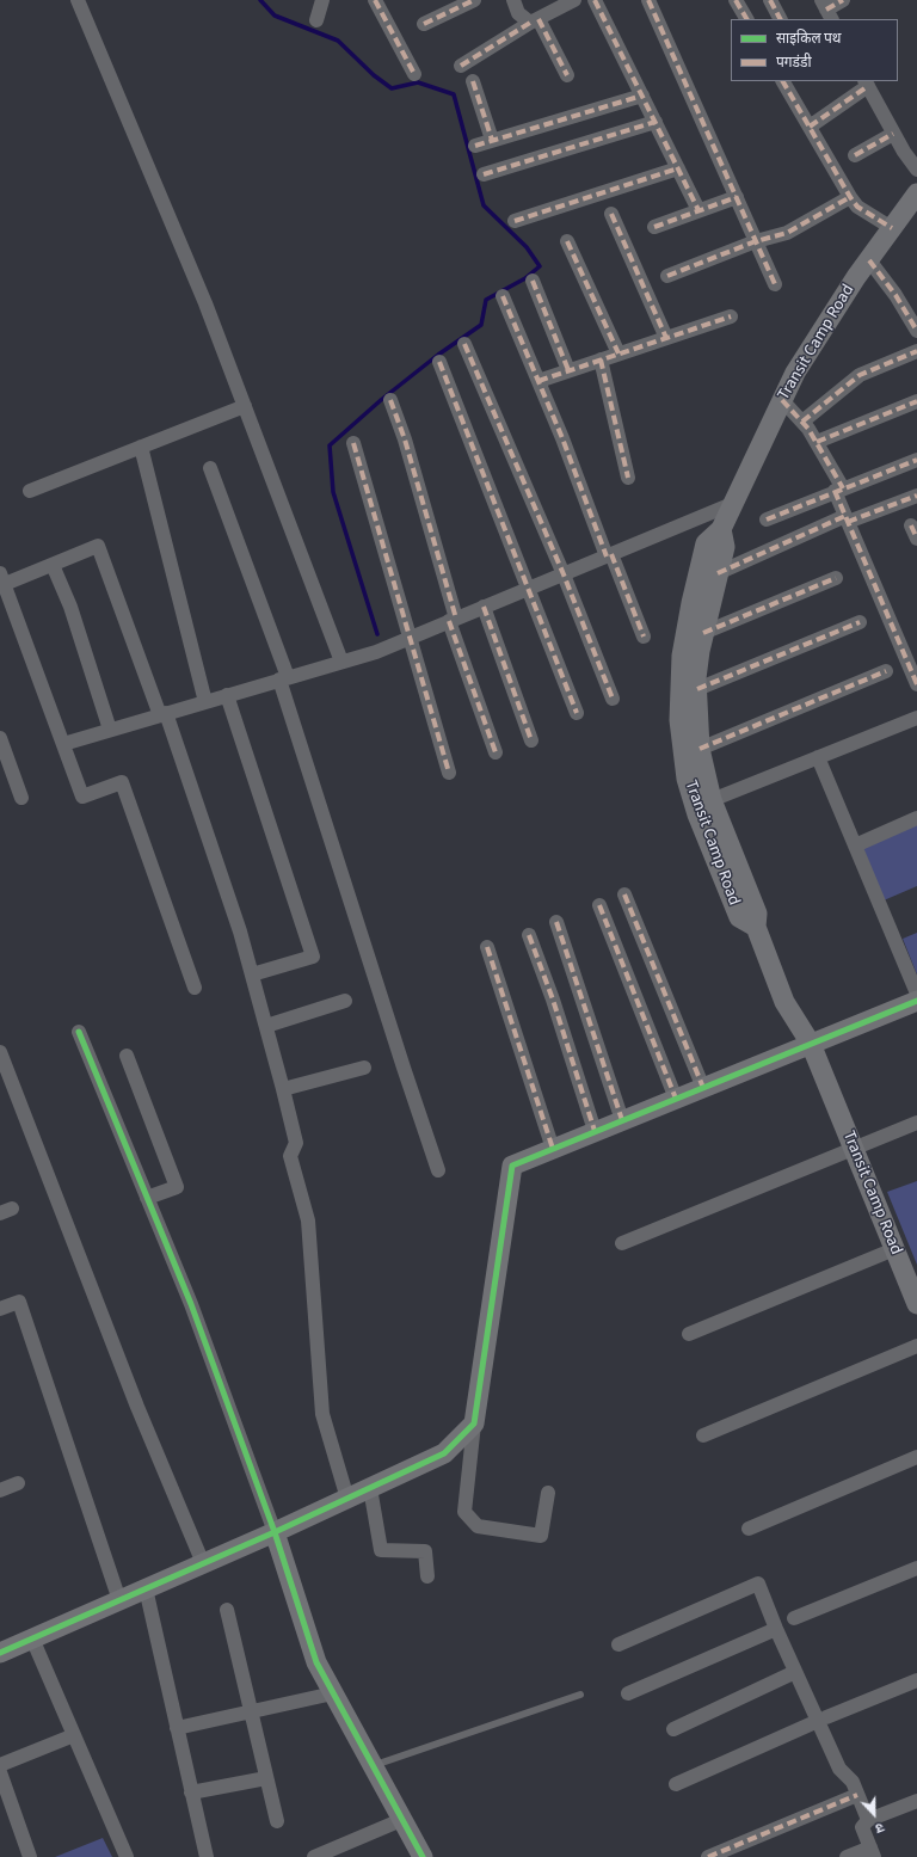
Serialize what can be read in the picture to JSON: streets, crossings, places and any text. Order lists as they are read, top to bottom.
{
  "streets": {
    "street": ["Transit Camp Road"]
  },
  "legend": ["साइकिल पथ", "पगडंडी"],
  "north": "bottom"
}
